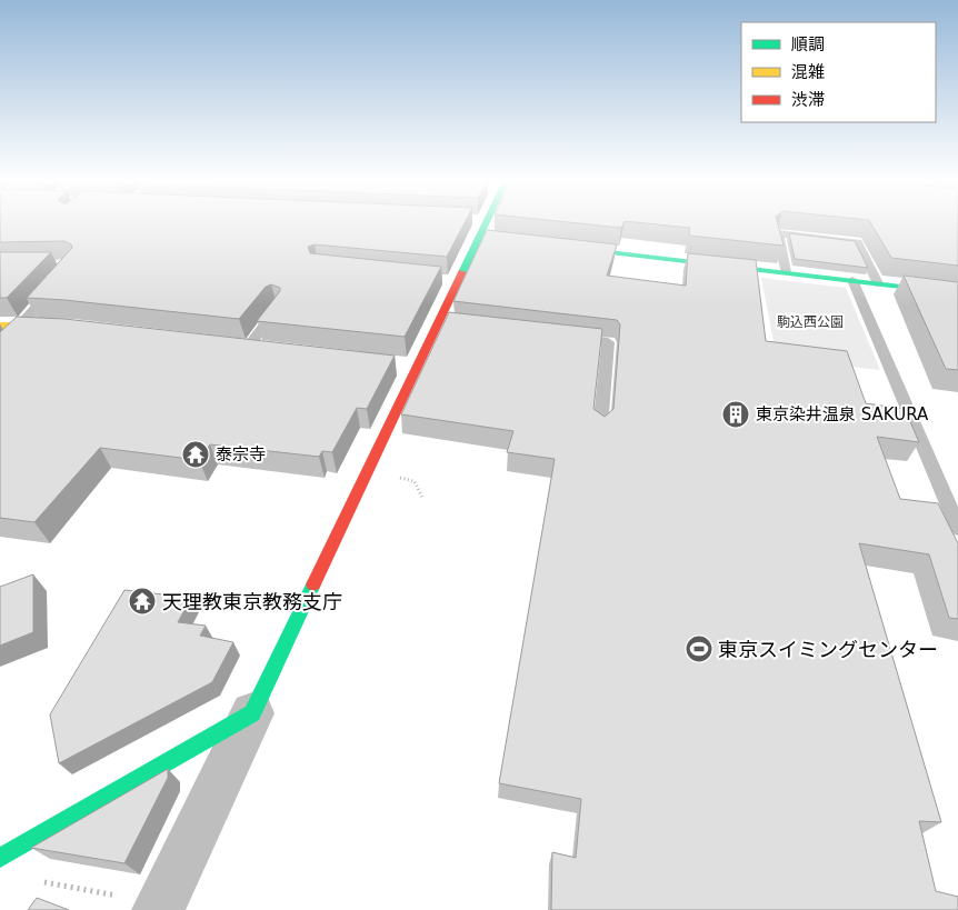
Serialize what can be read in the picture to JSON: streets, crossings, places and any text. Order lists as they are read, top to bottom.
{
  "parks": ["駒込西公園"],
  "places": {
    "building": ["東京染井温泉 SAKURA"],
    "temple": ["泰宗寺", "天理教東京教務支庁"],
    "sports": ["東京スイミングセンター"]
  },
  "legend": ["順調", "混雑", "渋滞"]
}
